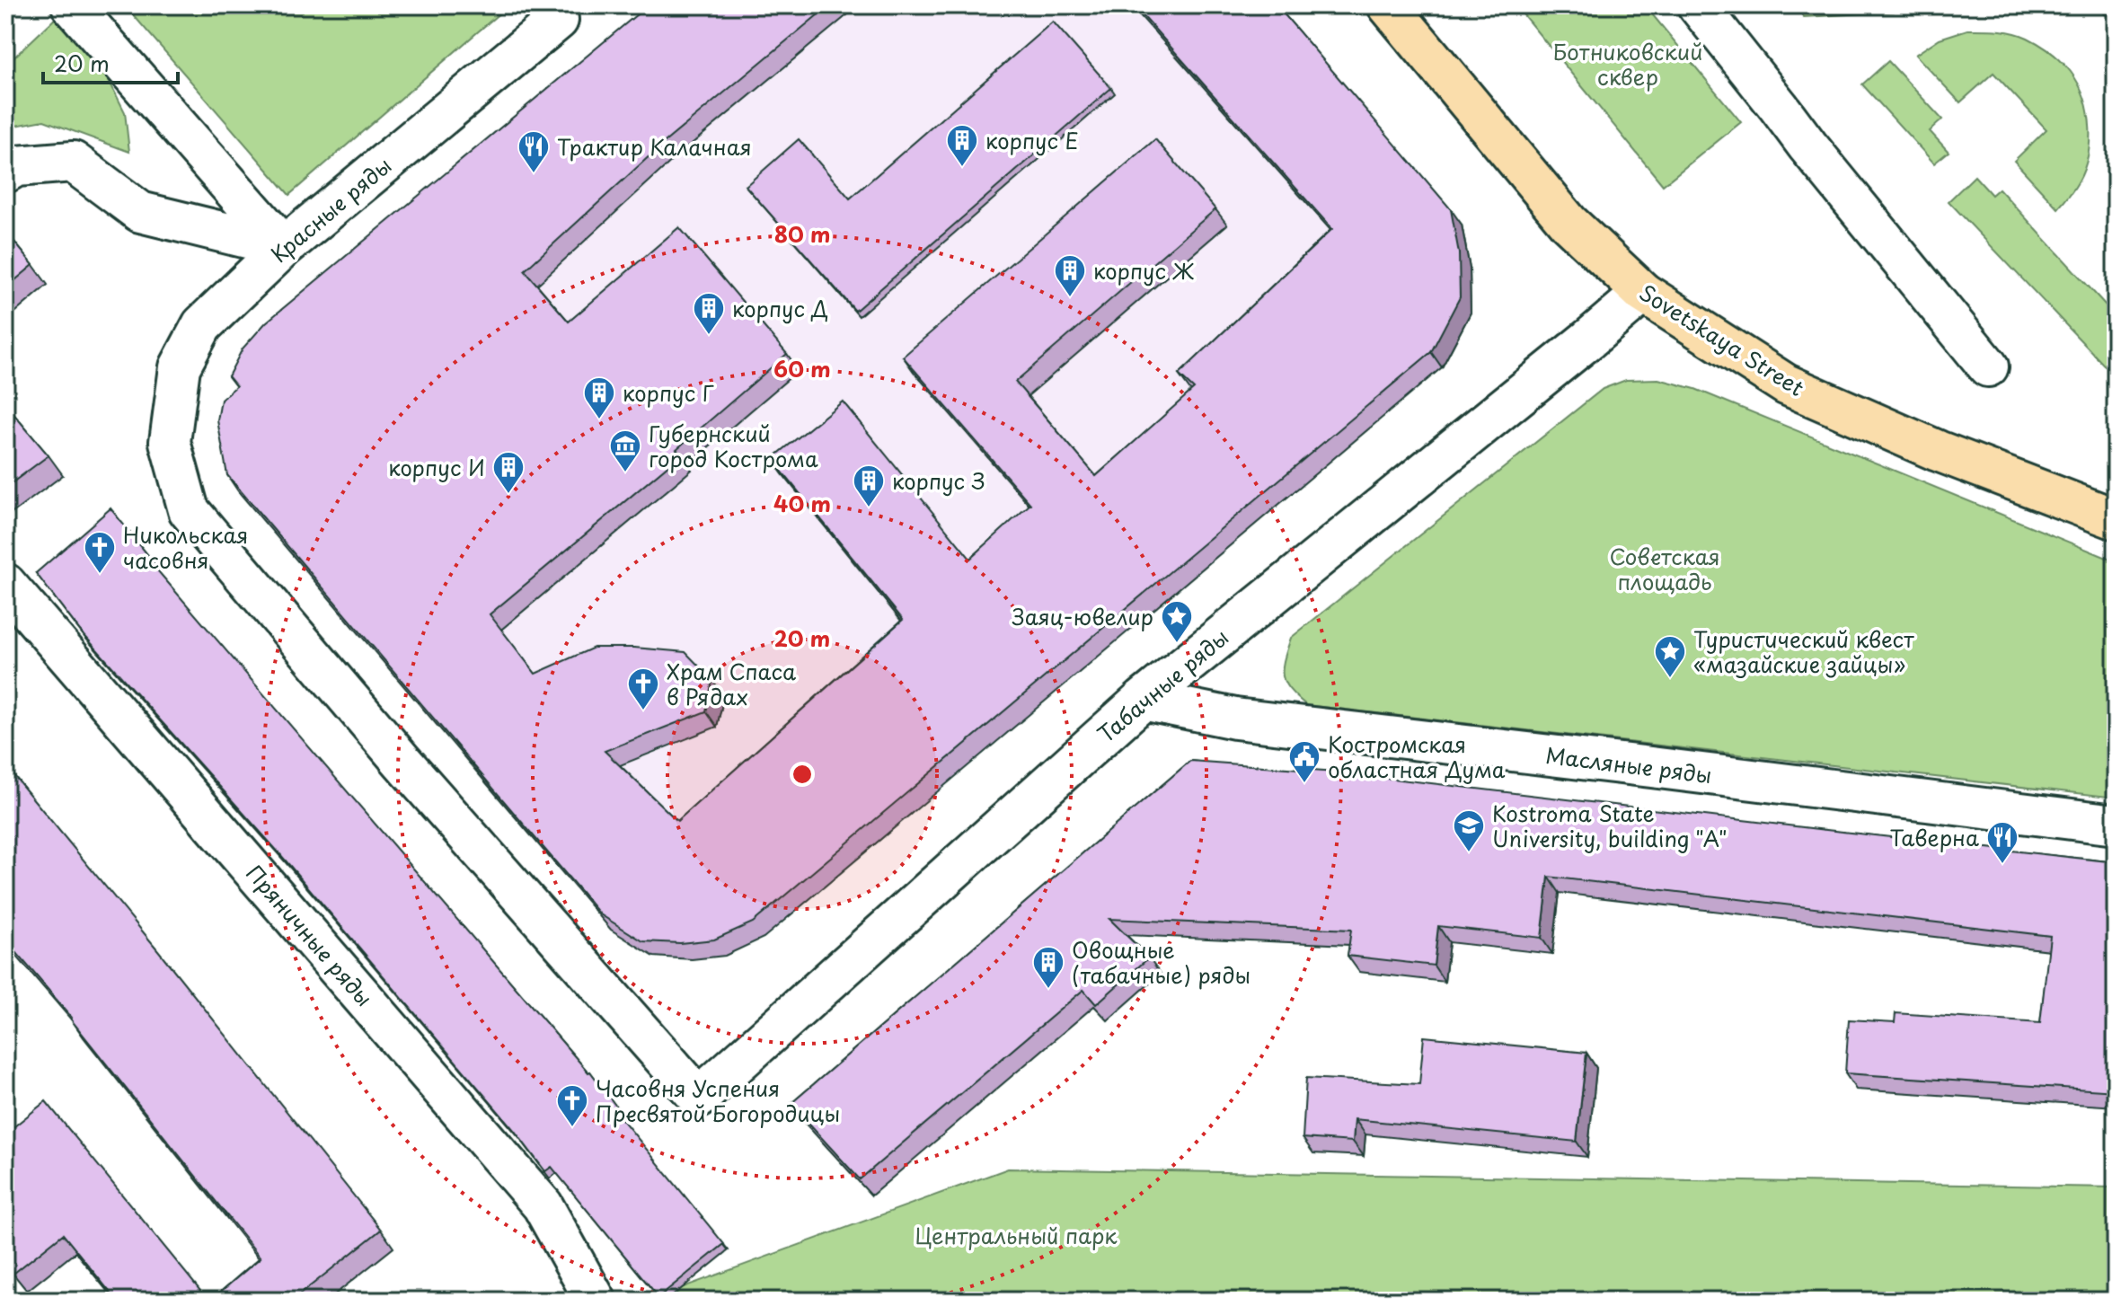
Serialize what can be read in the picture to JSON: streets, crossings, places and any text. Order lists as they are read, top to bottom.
{
  "streets": {
    "main road": ["Sovetskaya Street"],
    "street": [
      "Красные ряды",
      "Табачные ряды",
      "Масляные ряды",
      "Пряничные ряды"
    ]
  },
  "crossings": [
    ["Красные ряды", "Табачные ряды"],
    ["Sovetskaya Street", "Табачные ряды"],
    ["Табачные ряды", "Масляные ряды"]
  ],
  "parks": ["Ботниковский сквер", "Советская площадь", "Центральный парк"],
  "places": {
    "building": [
      "корпус Е",
      "корпус Ж",
      "корпус Д",
      "корпус Г",
      "корпус И",
      "корпус З",
      "Овощные (табачные) ряды"
    ],
    "restaurant": ["Трактир Калачная", "Таверна"],
    "museum": ["Губернский город Кострома"],
    "church": ["Никольская часовня", "Храм Спаса в Рядах", "Часовня Успения Пресвятой Богородицы"],
    "place": ["Заяц-ювелир", "Туристический квест «мазайские зайцы»"],
    "public building": ["Костромская областная Дума"],
    "school or university": ["Kostroma State University, building \"A\""]
  },
  "scale_bar": "20 m",
  "rings": [
    "80 m",
    "60 m",
    "40 m",
    "20 m"
  ]
}
